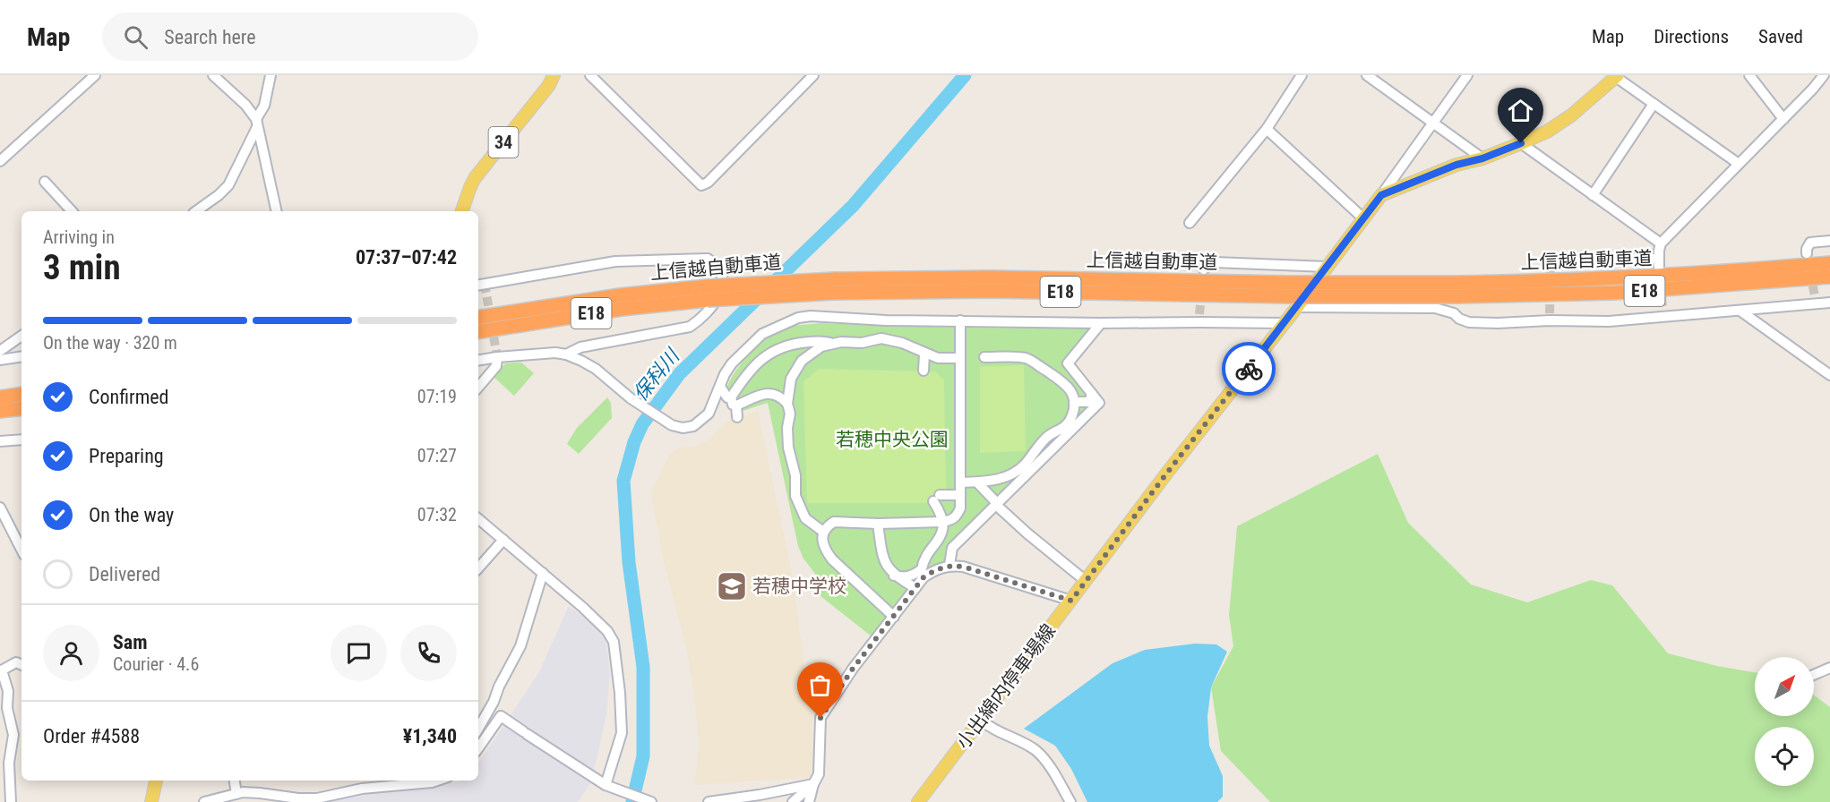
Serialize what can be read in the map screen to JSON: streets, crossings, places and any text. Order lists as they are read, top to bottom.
{
  "streets": {
    "highway": ["上信越自動車道", "E18"],
    "main road": ["34", "小出綿内停車場線"]
  },
  "crossings": [
    ["上信越自動車道", "小出綿内停車場線"]
  ],
  "water": ["保科川"],
  "parks": ["若穂中央公園"],
  "places": {
    "school or university": ["若穂中学校"]
  },
  "north": "top right",
  "page": {
    "header": "Map",
    "search": "Search here",
    "nav": ["Map", "Directions", "Saved"],
    "heading": ["3 min", "Arriving in", "07:37–07:42"],
    "panel": [
      "Sam",
      "Courier · 4.6",
      "Order #4588",
      "¥1,340"
    ],
    "bar": "On the way · 320 m",
    "list": [
      ["Confirmed", "07:19"],
      ["Preparing", "07:27"],
      ["On the way", "07:32"],
      "Delivered"
    ]
  }
}
